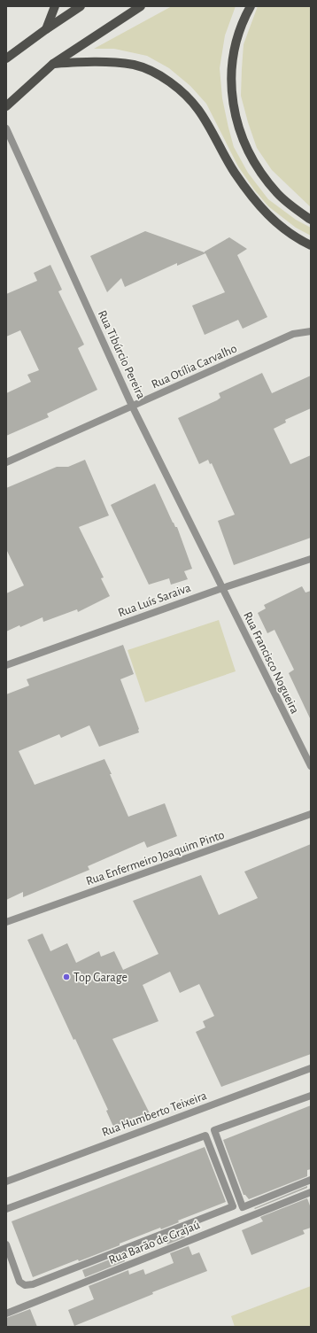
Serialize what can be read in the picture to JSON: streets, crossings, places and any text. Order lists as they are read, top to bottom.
{
  "streets": {
    "street": [
      "Rua Tibúrcio Pereira",
      "Rua Otília Carvalho",
      "Rua Luís Saraiva",
      "Rua Francisco Nogueira",
      "Rua Enfermeiro Joaquim Pinto",
      "Rua Humberto Teixeira",
      "Rua Barão de Grajaú"
    ]
  },
  "crossings": [
    ["Rua Tibúrcio Pereira", "Rua Otília Carvalho"],
    ["Rua Tibúrcio Pereira", "Rua Luís Saraiva"],
    ["Rua Tibúrcio Pereira", "Rua Francisco Nogueira"],
    ["Rua Luís Saraiva", "Rua Francisco Nogueira"]
  ],
  "places": ["Top Garage"]
}
